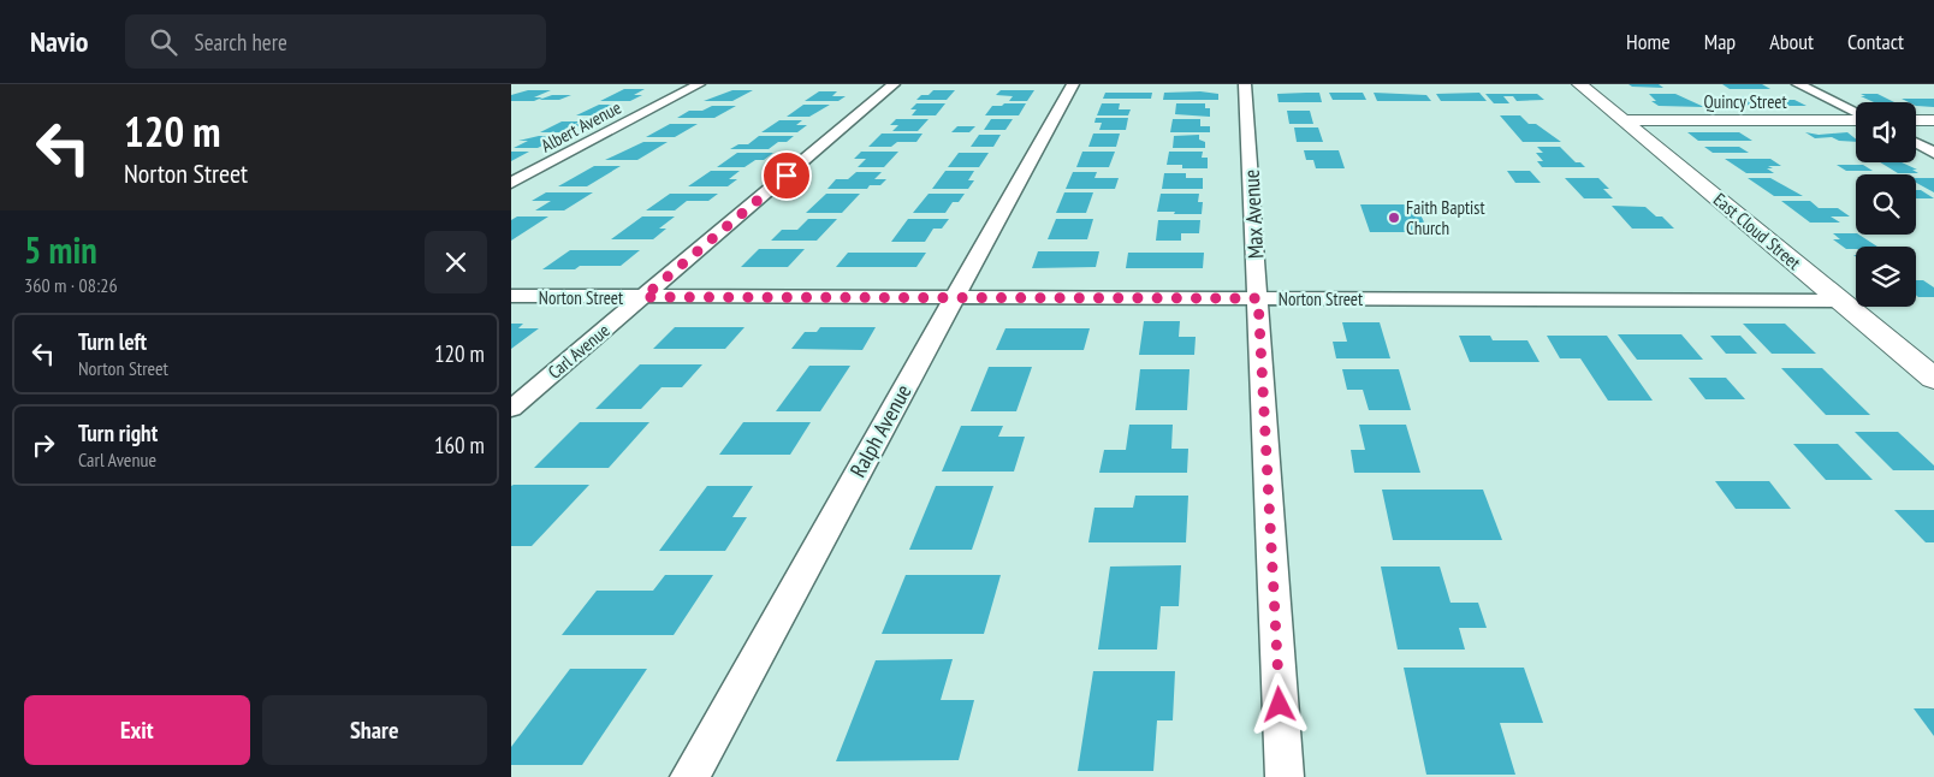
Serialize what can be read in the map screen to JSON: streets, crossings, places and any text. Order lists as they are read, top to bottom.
{
  "streets": {
    "main road": ["Quincy Street", "East Cloud Street"],
    "street": [
      "Albert Avenue",
      "Max Avenue",
      "Norton Street",
      "Carl Avenue",
      "Ralph Avenue"
    ]
  },
  "crossings": [
    ["Quincy Street", "East Cloud Street"],
    ["Max Avenue", "Norton Street"],
    ["East Cloud Street", "Norton Street"],
    ["Norton Street", "Carl Avenue"],
    ["Norton Street", "Ralph Avenue"]
  ],
  "places": ["Faith Baptist Church"],
  "page": {
    "header": "Navio",
    "search": "Search here",
    "nav": [
      "Home",
      "Map",
      "About",
      "Contact"
    ],
    "turn": ["120 m", "Norton Street"],
    "heading": ["5 min", "360 m · 08:26"],
    "list": [
      {
        "name": "Turn left",
        "note": "Norton Street",
        "value": "120 m"
      },
      {
        "name": "Turn right",
        "note": "Carl Avenue",
        "value": "160 m"
      }
    ],
    "buttons": ["Exit", "Share"]
  }
}
